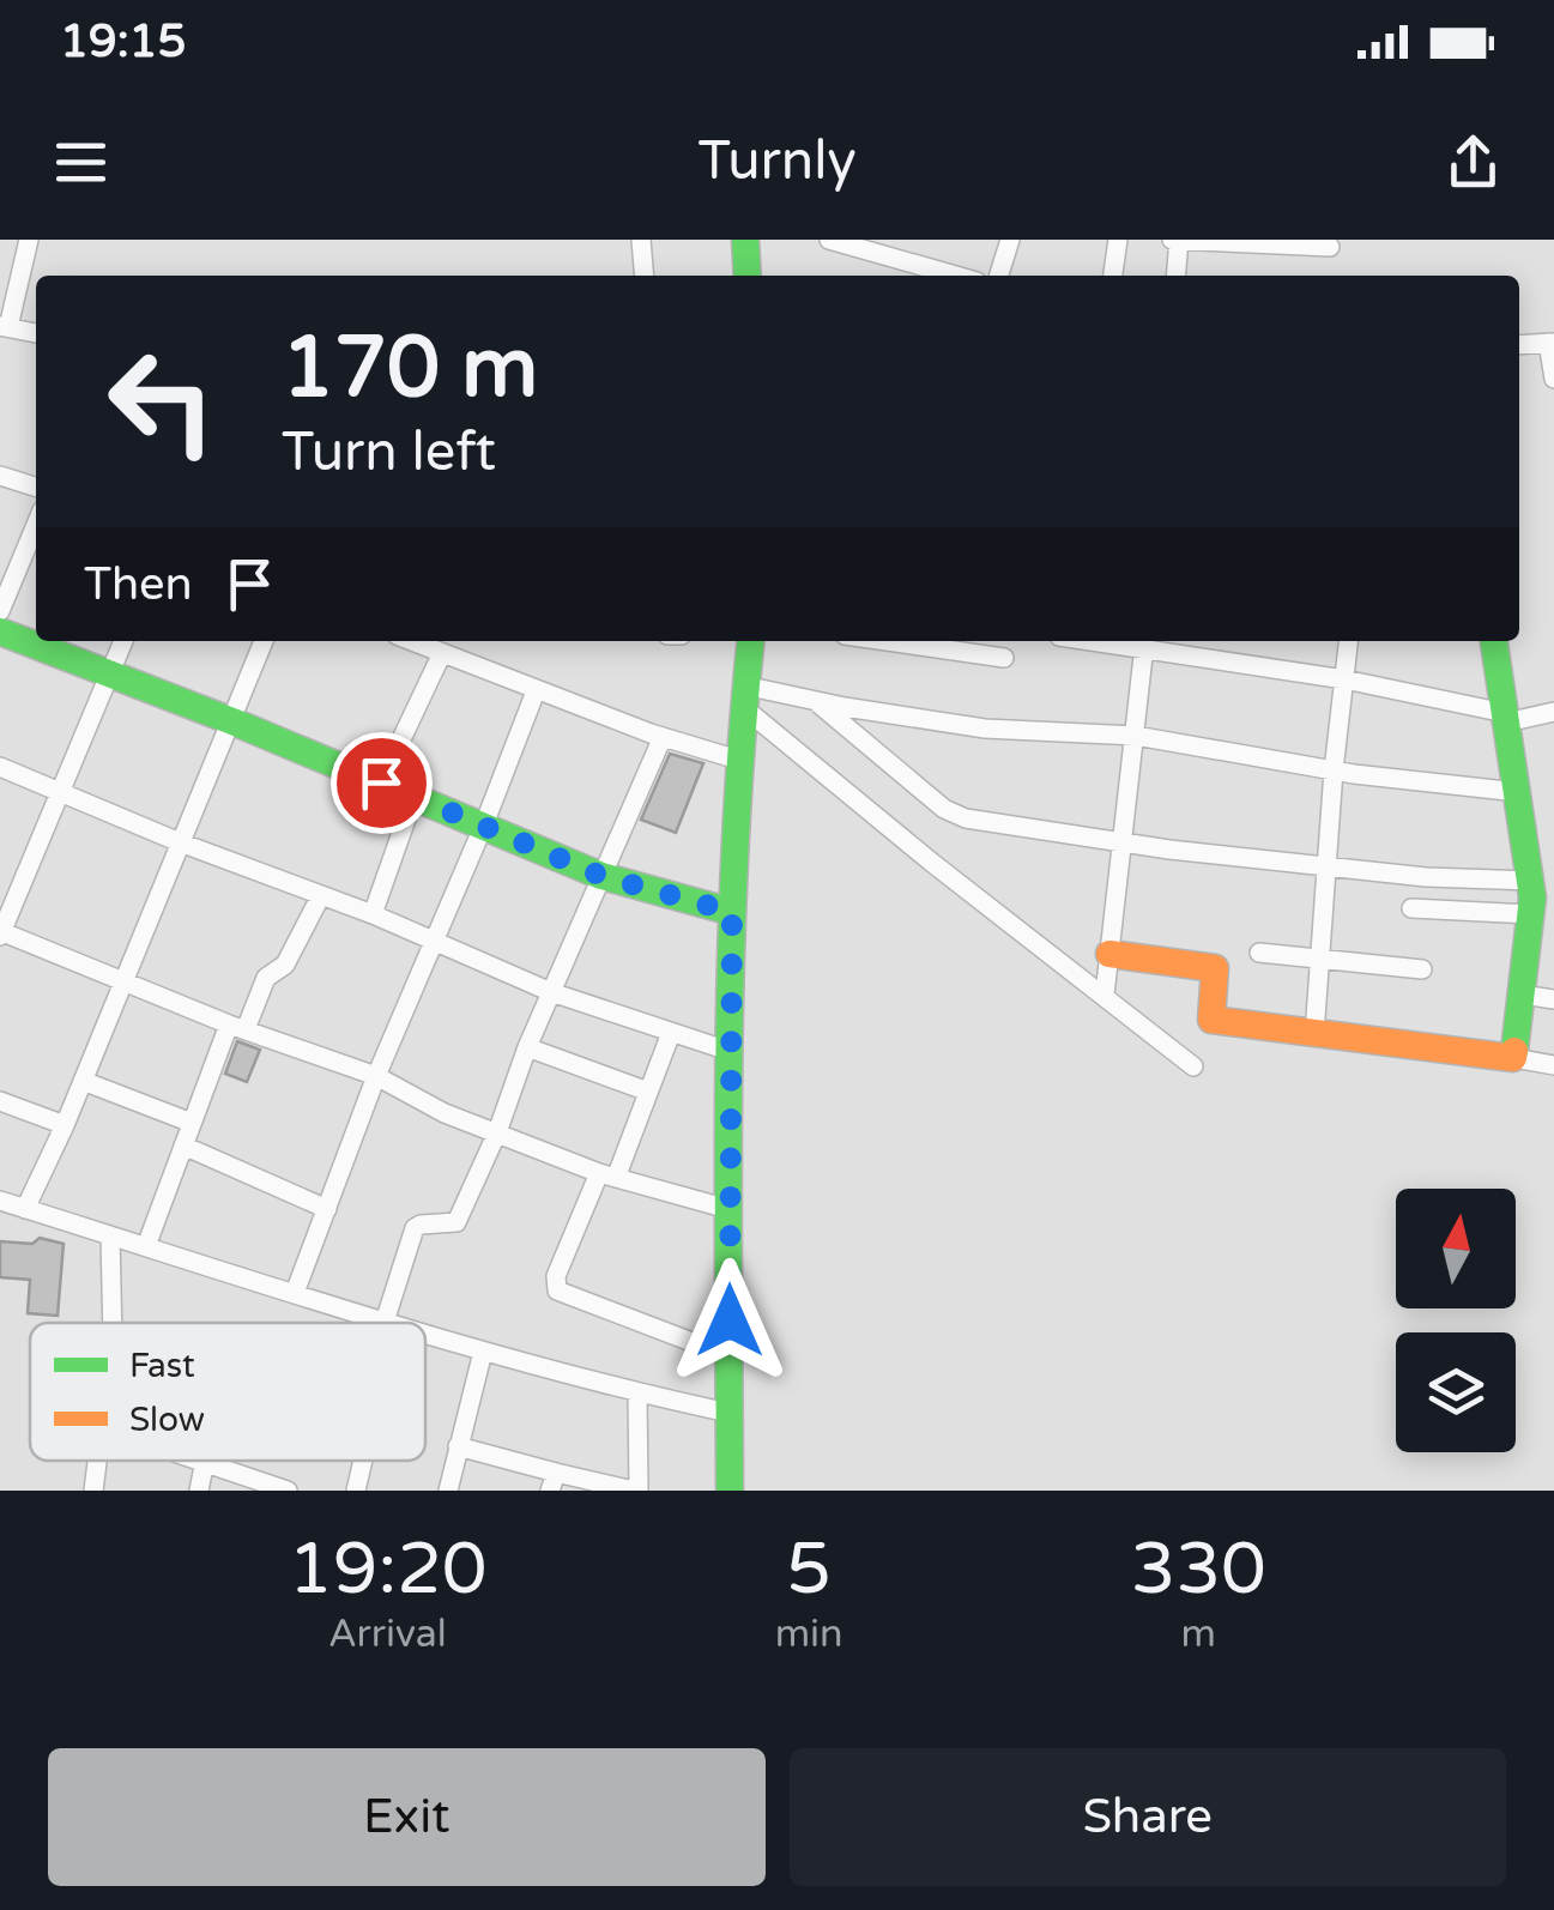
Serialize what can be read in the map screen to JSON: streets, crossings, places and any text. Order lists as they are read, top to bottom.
{
  "legend": ["Fast", "Slow"],
  "north": "top",
  "page": {
    "status": "19:15",
    "header": "Turnly",
    "turn": ["170 m", "Turn left"],
    "then": "Then",
    "eta": [
      "19:20",
      "Arrival",
      "5",
      "min",
      "330",
      "m"
    ],
    "buttons": ["Exit", "Share"]
  }
}
